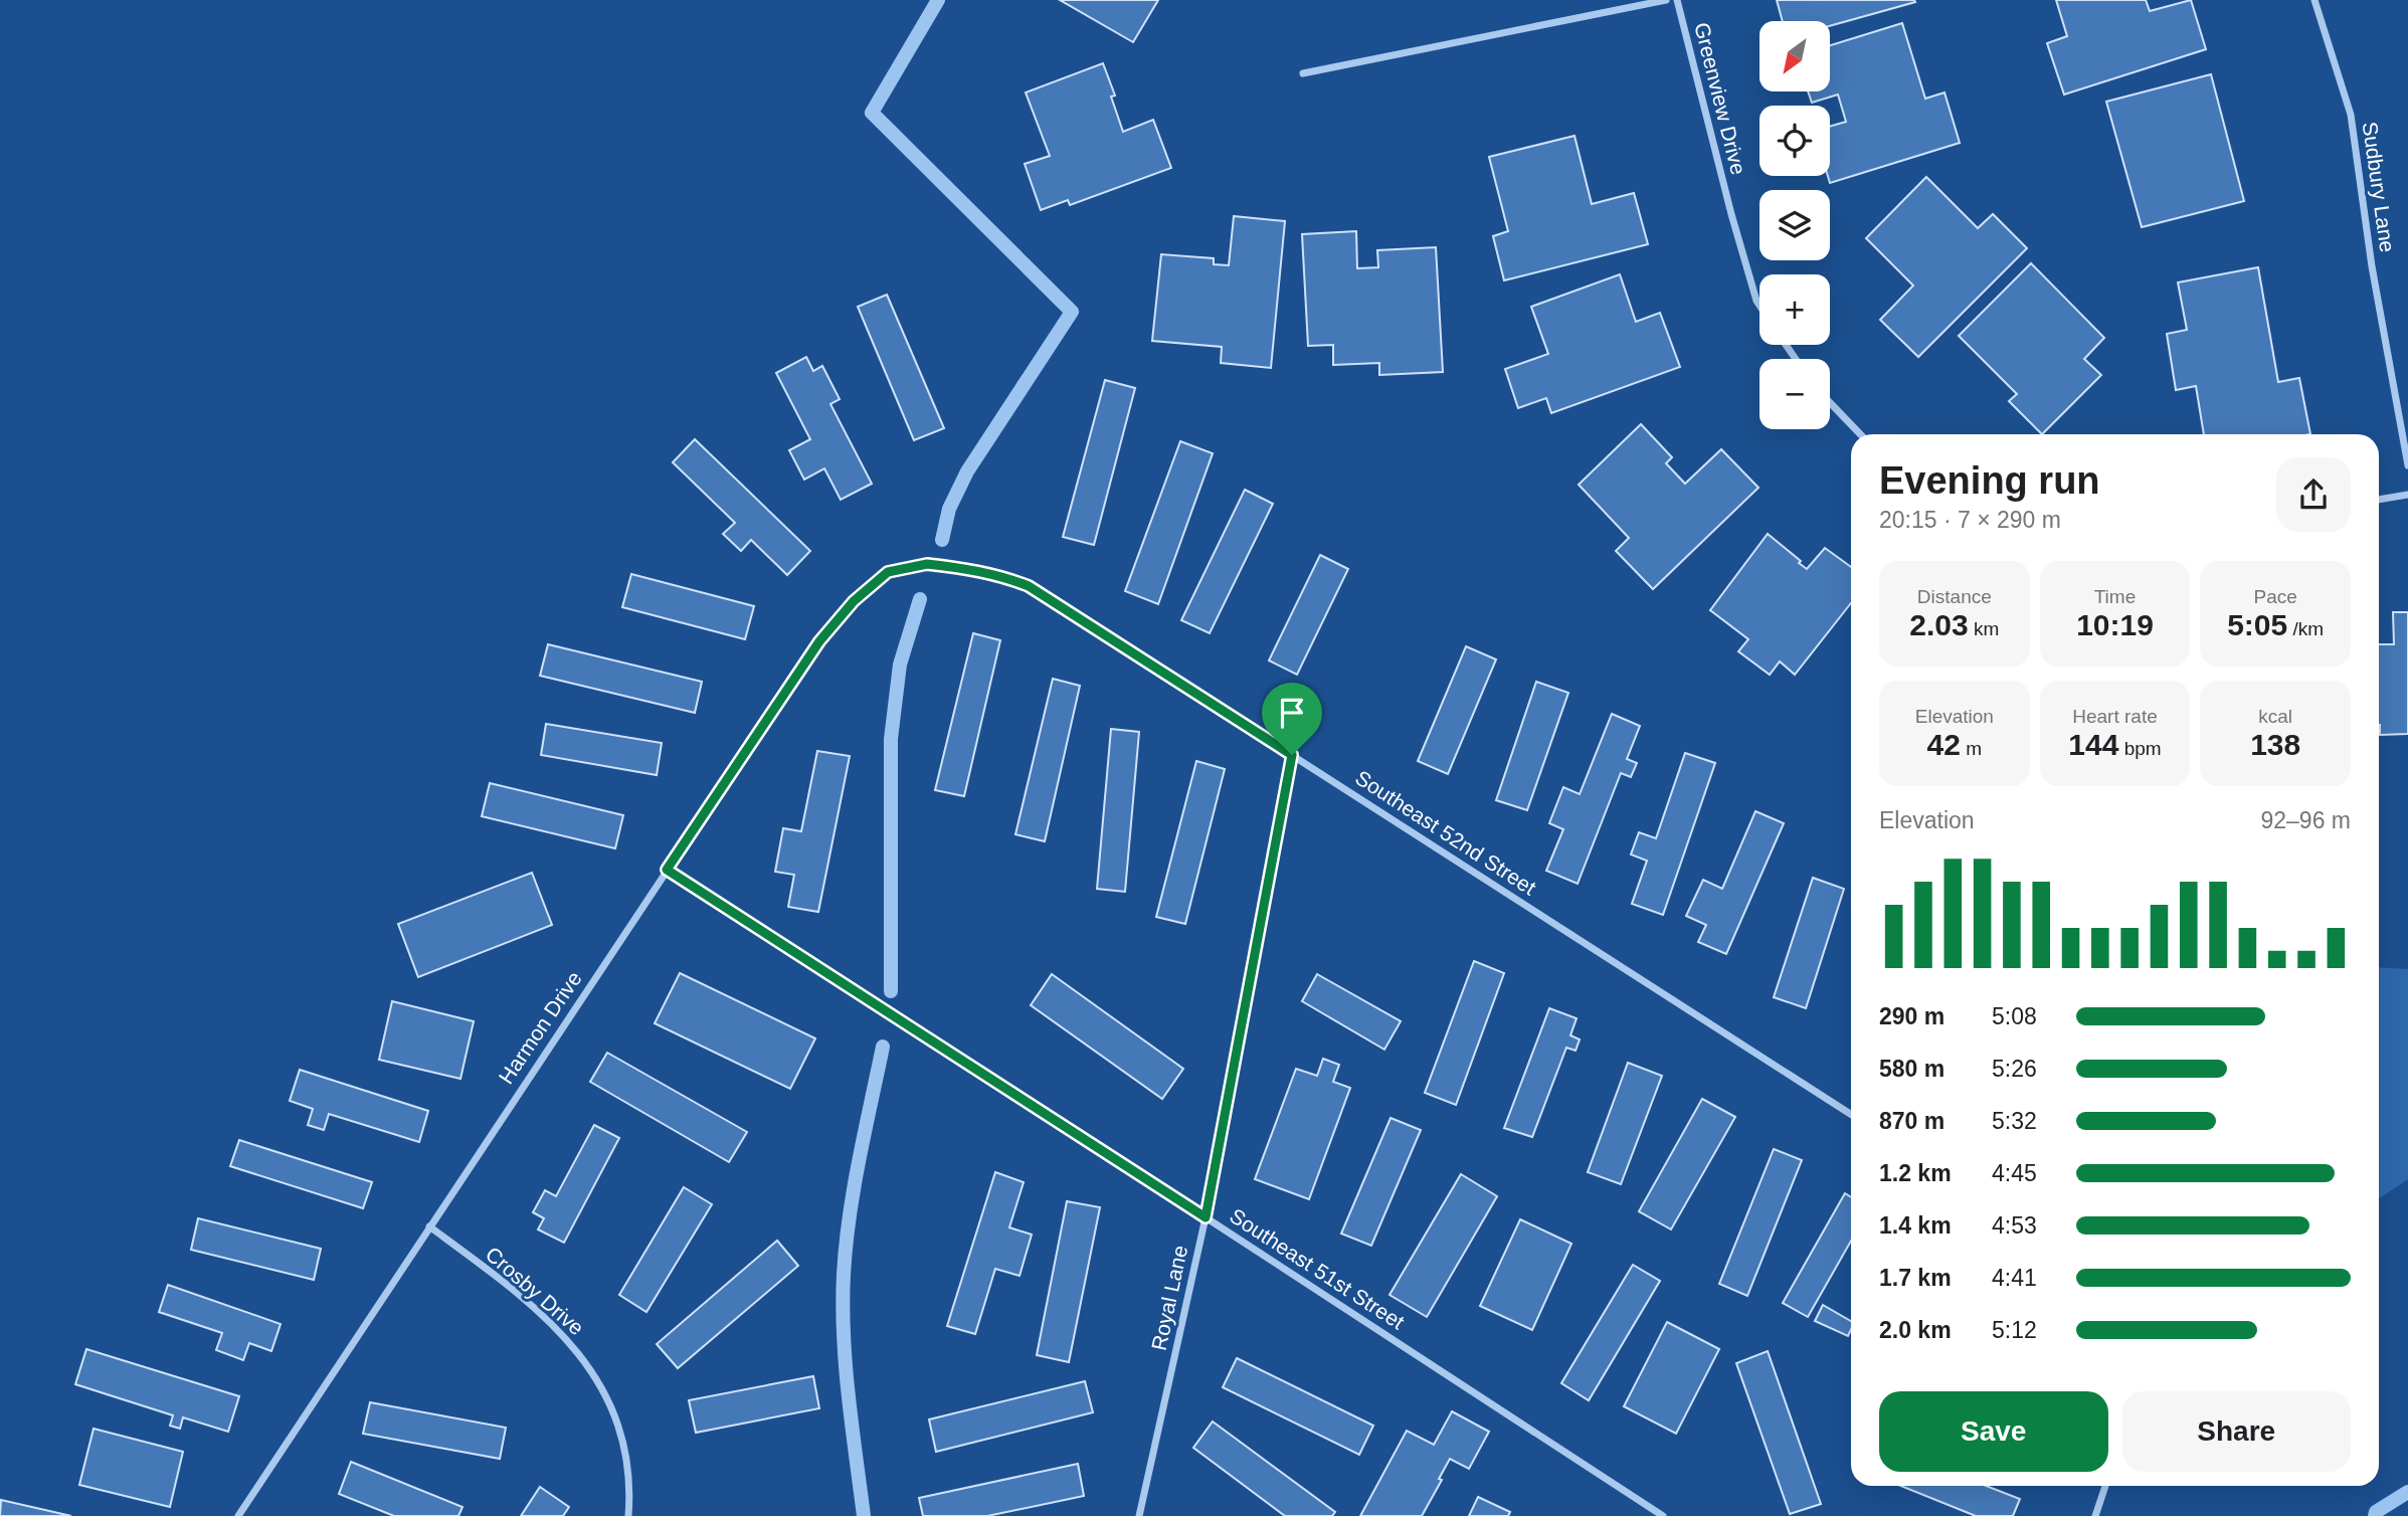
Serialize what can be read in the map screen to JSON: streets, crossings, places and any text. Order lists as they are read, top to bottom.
{
  "streets": {
    "street": [
      "Greenview Drive",
      "Sudbury Lane",
      "Southeast 52nd Street",
      "Harmon Drive",
      "Southeast 51st Street",
      "Crosby Drive",
      "Royal Lane"
    ]
  },
  "crossings": [
    ["Southeast 52nd Street", "Harmon Drive"],
    ["Southeast 52nd Street", "Royal Lane"],
    ["Harmon Drive", "Southeast 51st Street"],
    ["Harmon Drive", "Crosby Drive"],
    ["Southeast 51st Street", "Royal Lane"]
  ],
  "north": "bottom left",
  "page": {
    "map_buttons": ["+", "−"],
    "heading": ["Evening run", "20:15 · 7 × 290 m"],
    "stats": [
      ["Distance", "2.03 km"],
      ["Time", "10:19"],
      ["Pace", "5:05 /km"],
      ["Elevation", "42 m"],
      ["Heart rate", "144 bpm"],
      ["kcal", "138"]
    ],
    "chart": ["Elevation", "92–96 m"],
    "list": [
      {
        "name": "290 m",
        "note": "5:08"
      },
      {
        "name": "580 m",
        "note": "5:26"
      },
      {
        "name": "870 m",
        "note": "5:32"
      },
      {
        "name": "1.2 km",
        "note": "4:45"
      },
      {
        "name": "1.4 km",
        "note": "4:53"
      },
      {
        "name": "1.7 km",
        "note": "4:41"
      },
      {
        "name": "2.0 km",
        "note": "5:12"
      }
    ],
    "buttons": ["Save", "Share"]
  }
}
